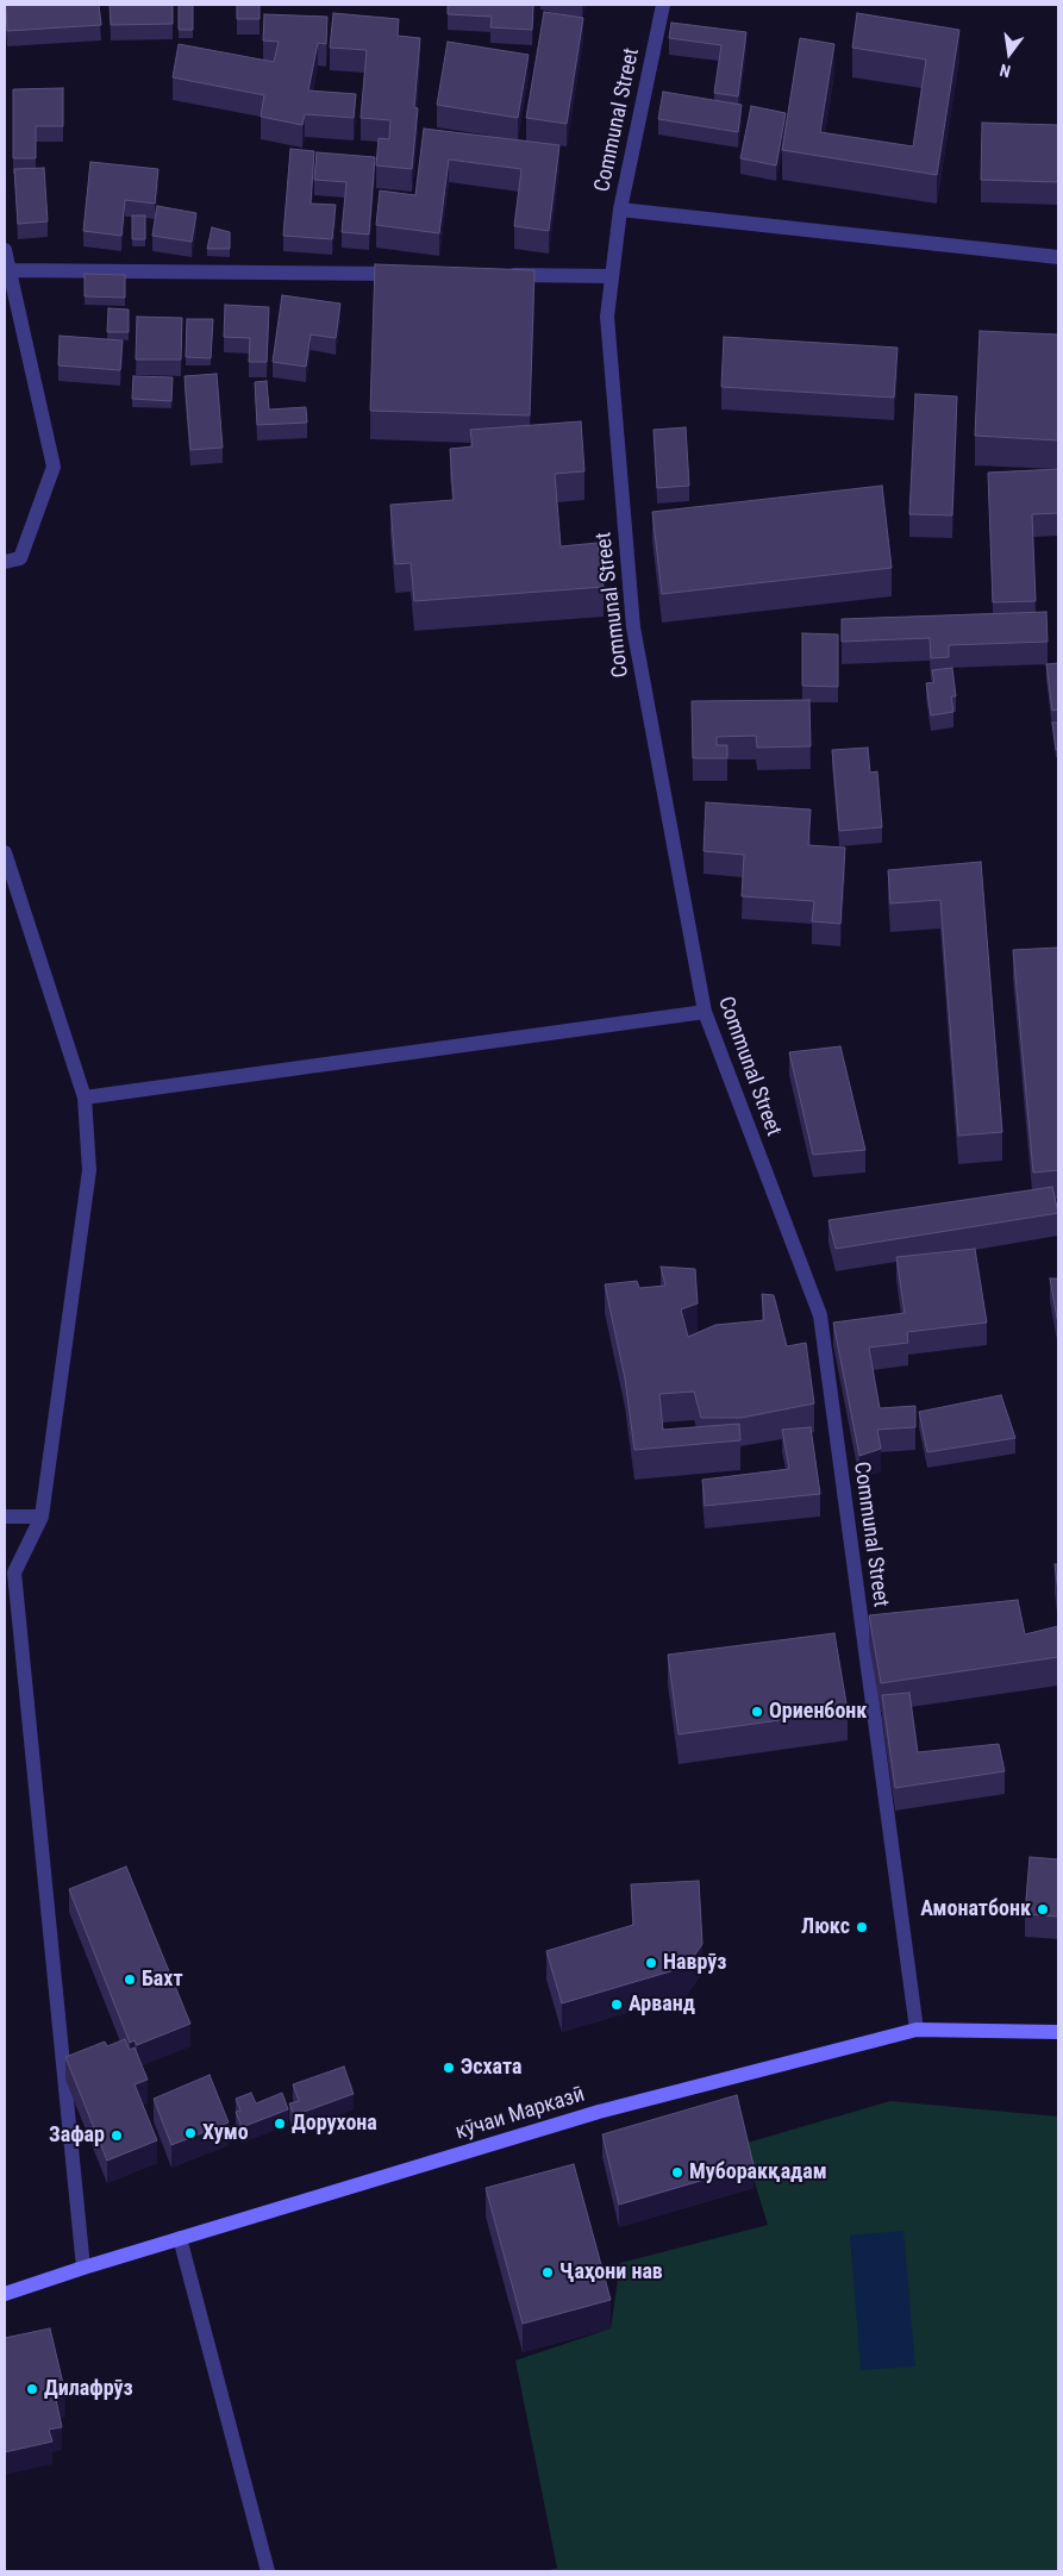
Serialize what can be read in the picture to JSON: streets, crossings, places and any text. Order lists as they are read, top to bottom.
{
  "streets": {
    "main road": ["кӯчаи Марказӣ"],
    "street": ["Communal Street"]
  },
  "crossings": [
    ["Communal Street", "кӯчаи Марказӣ"]
  ],
  "places": [
    "Ориенбонк",
    "Амонатбонк",
    "Люкс",
    "Наврӯз",
    "Бахт",
    "Арванд",
    "Эсхата",
    "Дорухона",
    "Хумо",
    "Зафар",
    "Муборакқадам",
    "Ҷаҳони нав",
    "Дилафрӯз"
  ],
  "north": "bottom"
}
